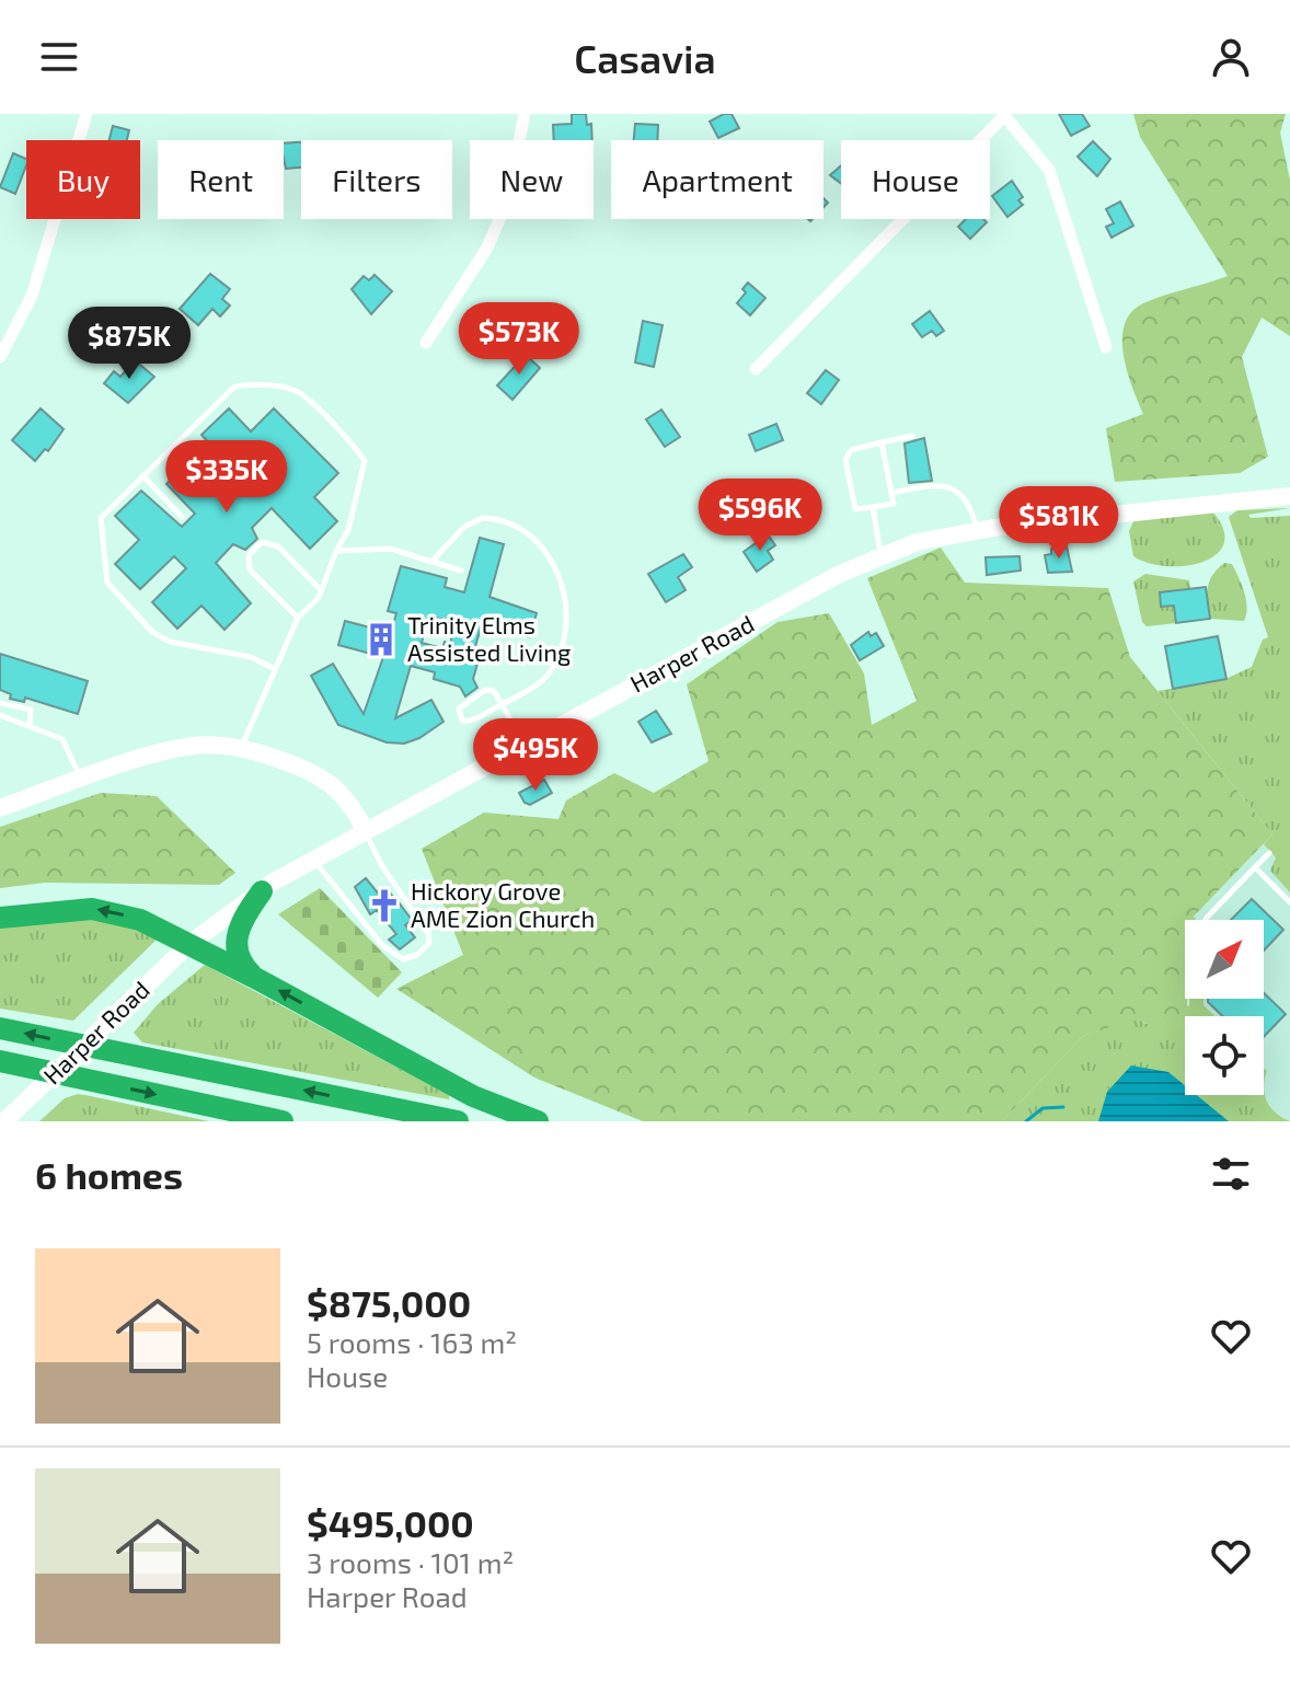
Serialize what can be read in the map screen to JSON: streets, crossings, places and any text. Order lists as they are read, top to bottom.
{
  "streets": {
    "main road": ["Harper Road"]
  },
  "places": {
    "building": ["Trinity Elms Assisted Living"],
    "church": ["Hickory Grove AME Zion Church"]
  },
  "north": "top right",
  "page": {
    "header": "Casavia",
    "chip": [
      "Buy",
      "Rent",
      "Filters",
      "New",
      "Apartment",
      "House"
    ],
    "price": [
      "$573K",
      "$875K",
      "$335K",
      "$596K",
      "$581K",
      "$495K"
    ],
    "heading": "6 homes",
    "list": [
      {
        "name": "$875,000",
        "note": "5 rooms · 163 m² · House"
      },
      {
        "name": "$495,000",
        "note": "3 rooms · 101 m² · Harper Road"
      }
    ]
  }
}
